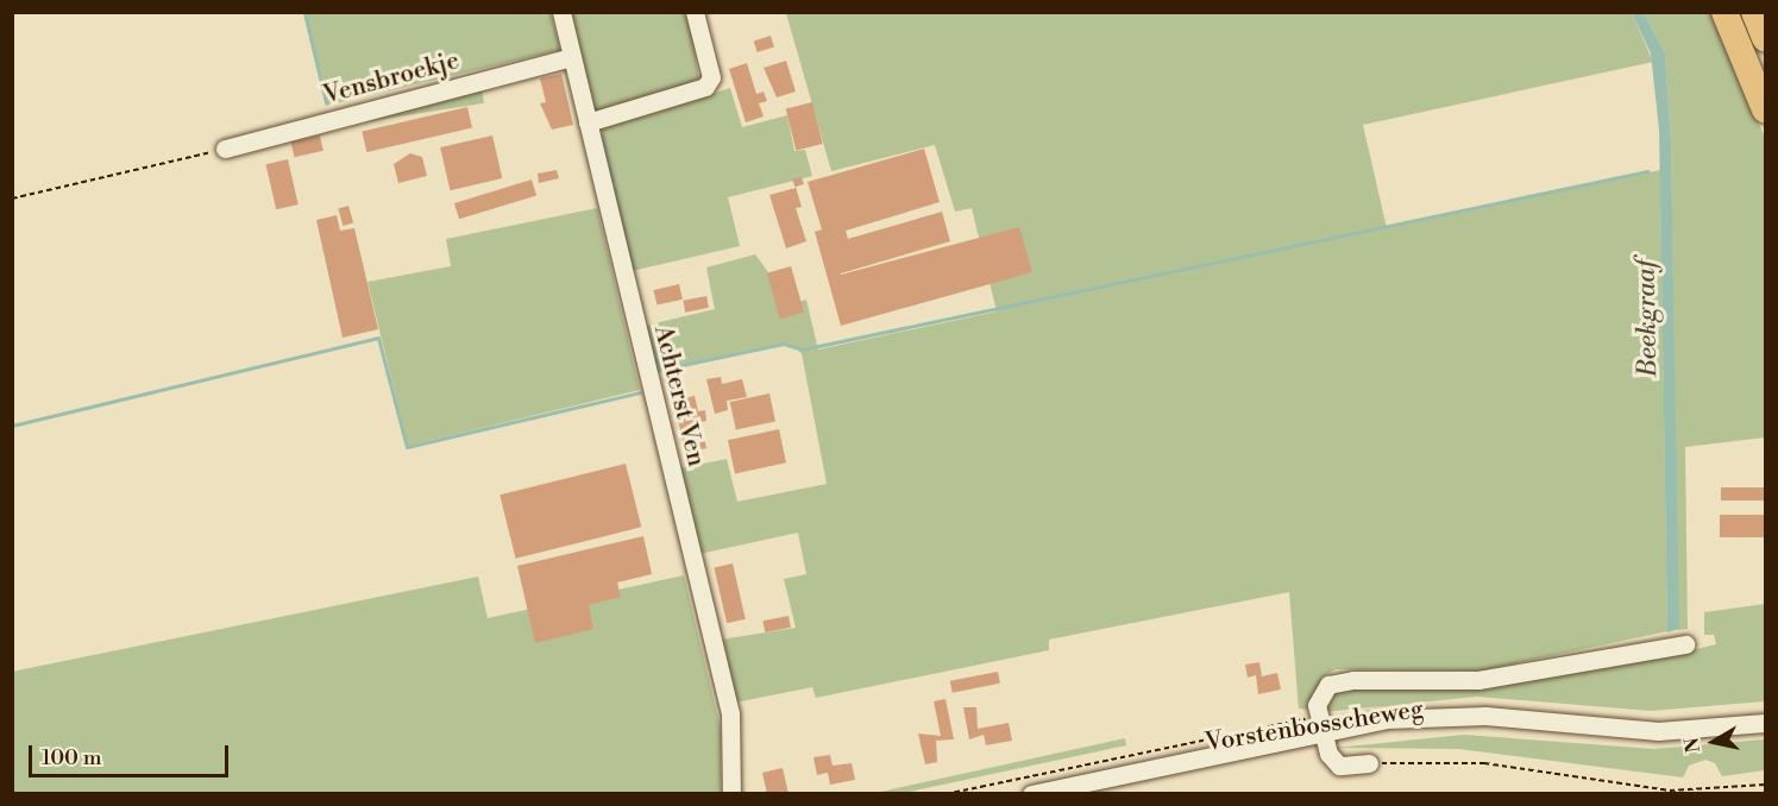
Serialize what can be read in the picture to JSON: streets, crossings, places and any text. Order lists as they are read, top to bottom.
{
  "streets": {
    "street": ["Vensbroekje", "Achterst Ven", "Vorstenbosscheweg"]
  },
  "crossings": [
    ["Vensbroekje", "Achterst Ven"]
  ],
  "water": ["Beekgraaf"],
  "scale_bar": "100 m",
  "north": "left"
}
